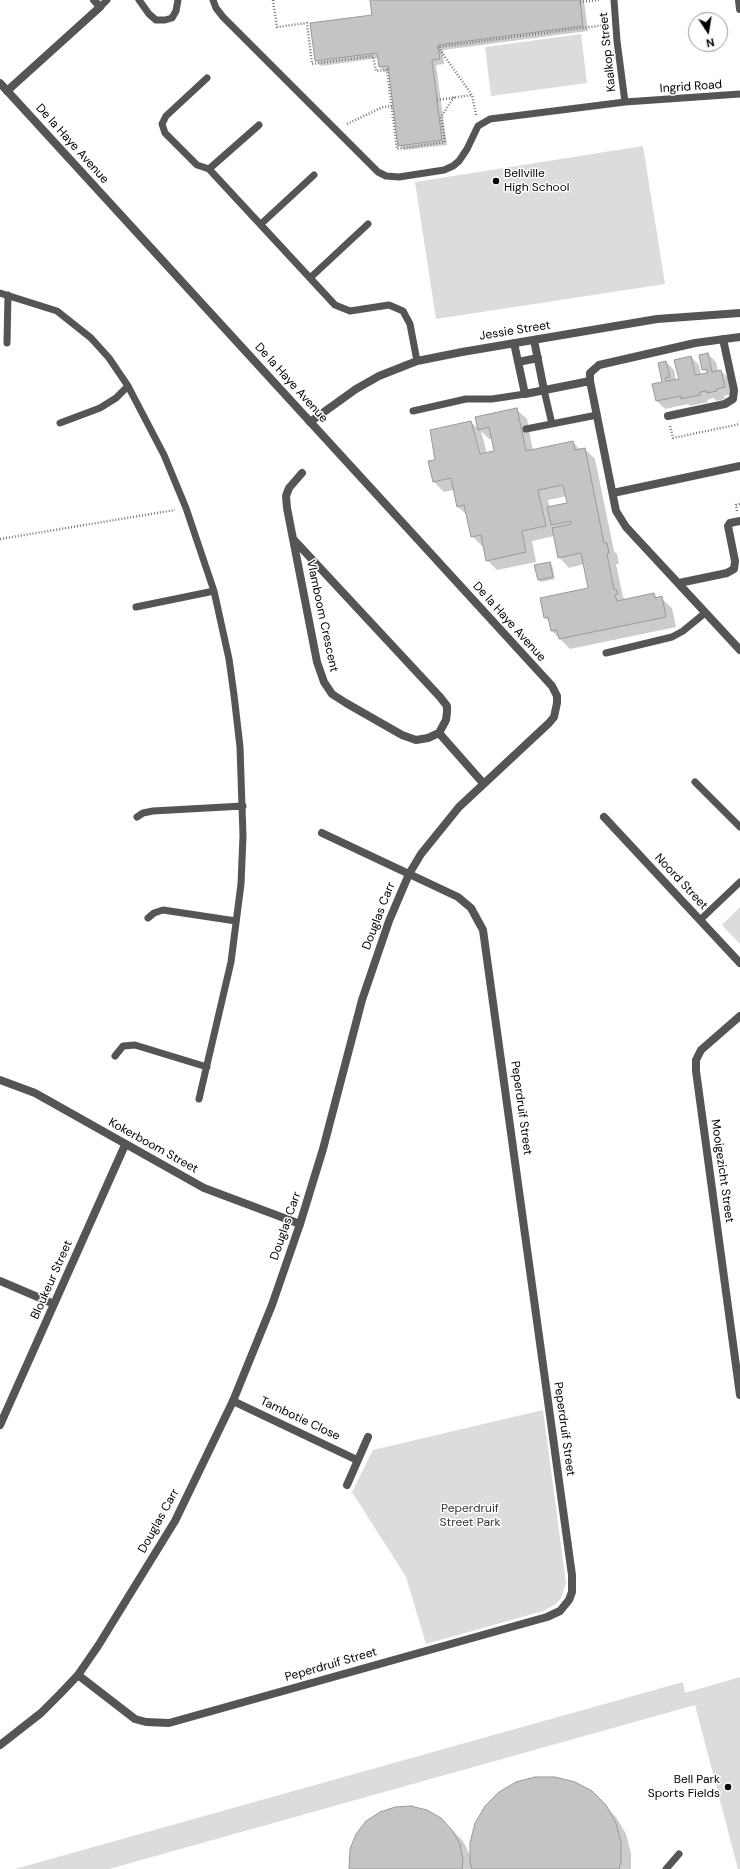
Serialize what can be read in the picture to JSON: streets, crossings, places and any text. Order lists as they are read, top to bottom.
{
  "streets": {
    "street": [
      "De la Haye Avenue",
      "Jessie Street",
      "Vlamboom Crescent",
      "Noord Street",
      "Douglas Carr",
      "Peperdruif Street",
      "Kokerboom Street",
      "Mooigezicht Street",
      "Bloukeur Street",
      "Tambotie Close"
    ],
    "lane": ["Kaalkop Street", "Ingrid Road"]
  },
  "crossings": [
    ["Kaalkop Street", "Ingrid Road"],
    ["De la Haye Avenue", "Jessie Street"],
    ["De la Haye Avenue", "Douglas Carr"],
    ["Douglas Carr", "Peperdruif Street"],
    ["Douglas Carr", "Kokerboom Street"],
    ["Douglas Carr", "Tambotie Close"],
    ["Kokerboom Street", "Bloukeur Street"]
  ],
  "parks": ["Peperdruif Street Park"],
  "places": ["Bellville High School", "Bell Park Sports Fields"],
  "north": "bottom"
}
